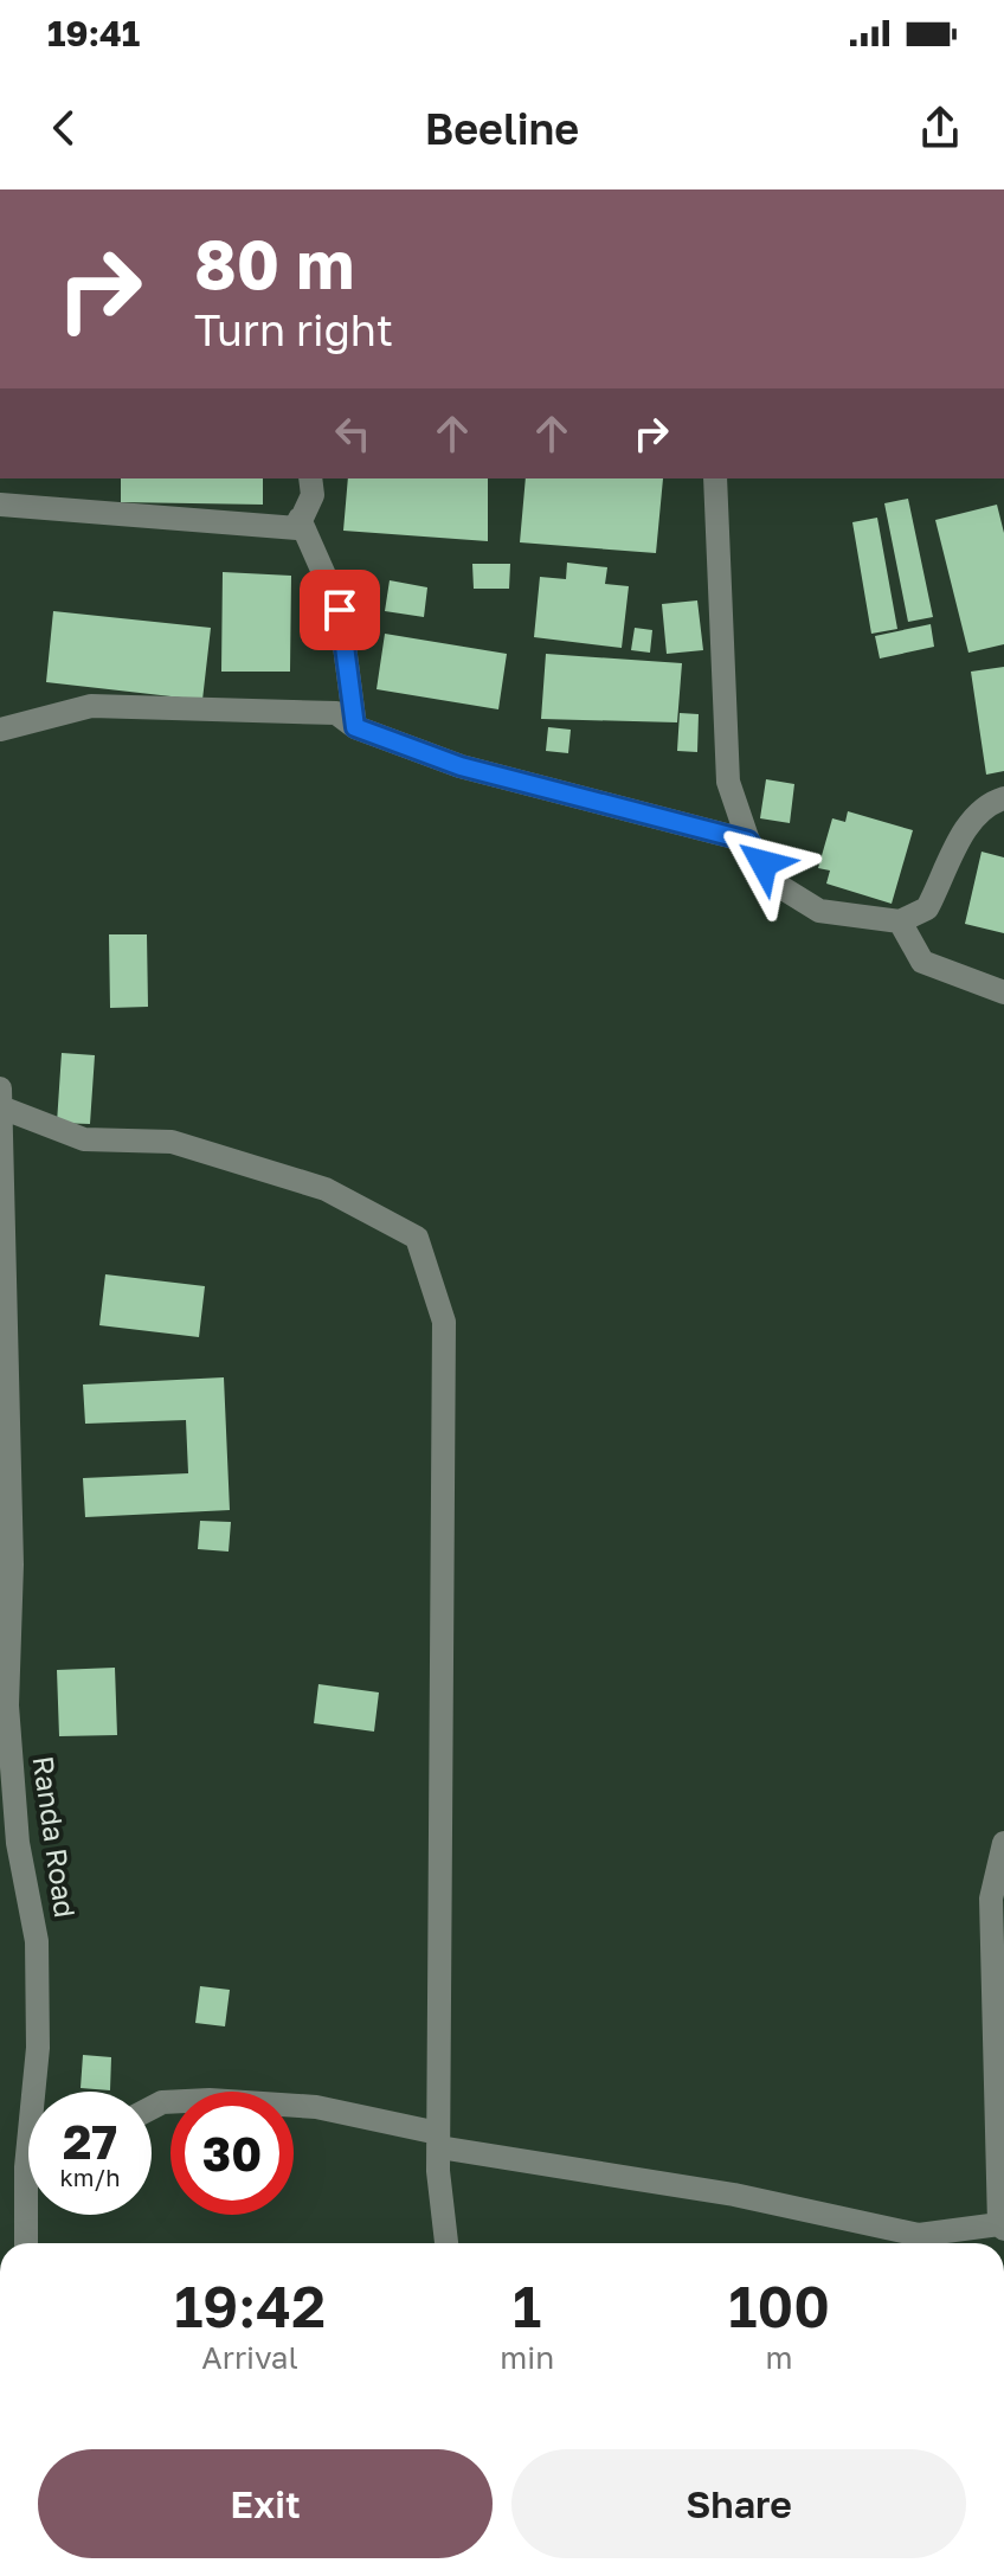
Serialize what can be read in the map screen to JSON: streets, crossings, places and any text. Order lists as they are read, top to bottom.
{
  "streets": {
    "street": ["Randa Road"]
  },
  "page": {
    "status": "19:41",
    "header": "Beeline",
    "turn": ["80 m", "Turn right"],
    "speed": "27 km/h",
    "limit": "30",
    "eta": [
      "19:42",
      "Arrival",
      "1",
      "min",
      "100",
      "m"
    ],
    "buttons": ["Exit", "Share"]
  }
}
